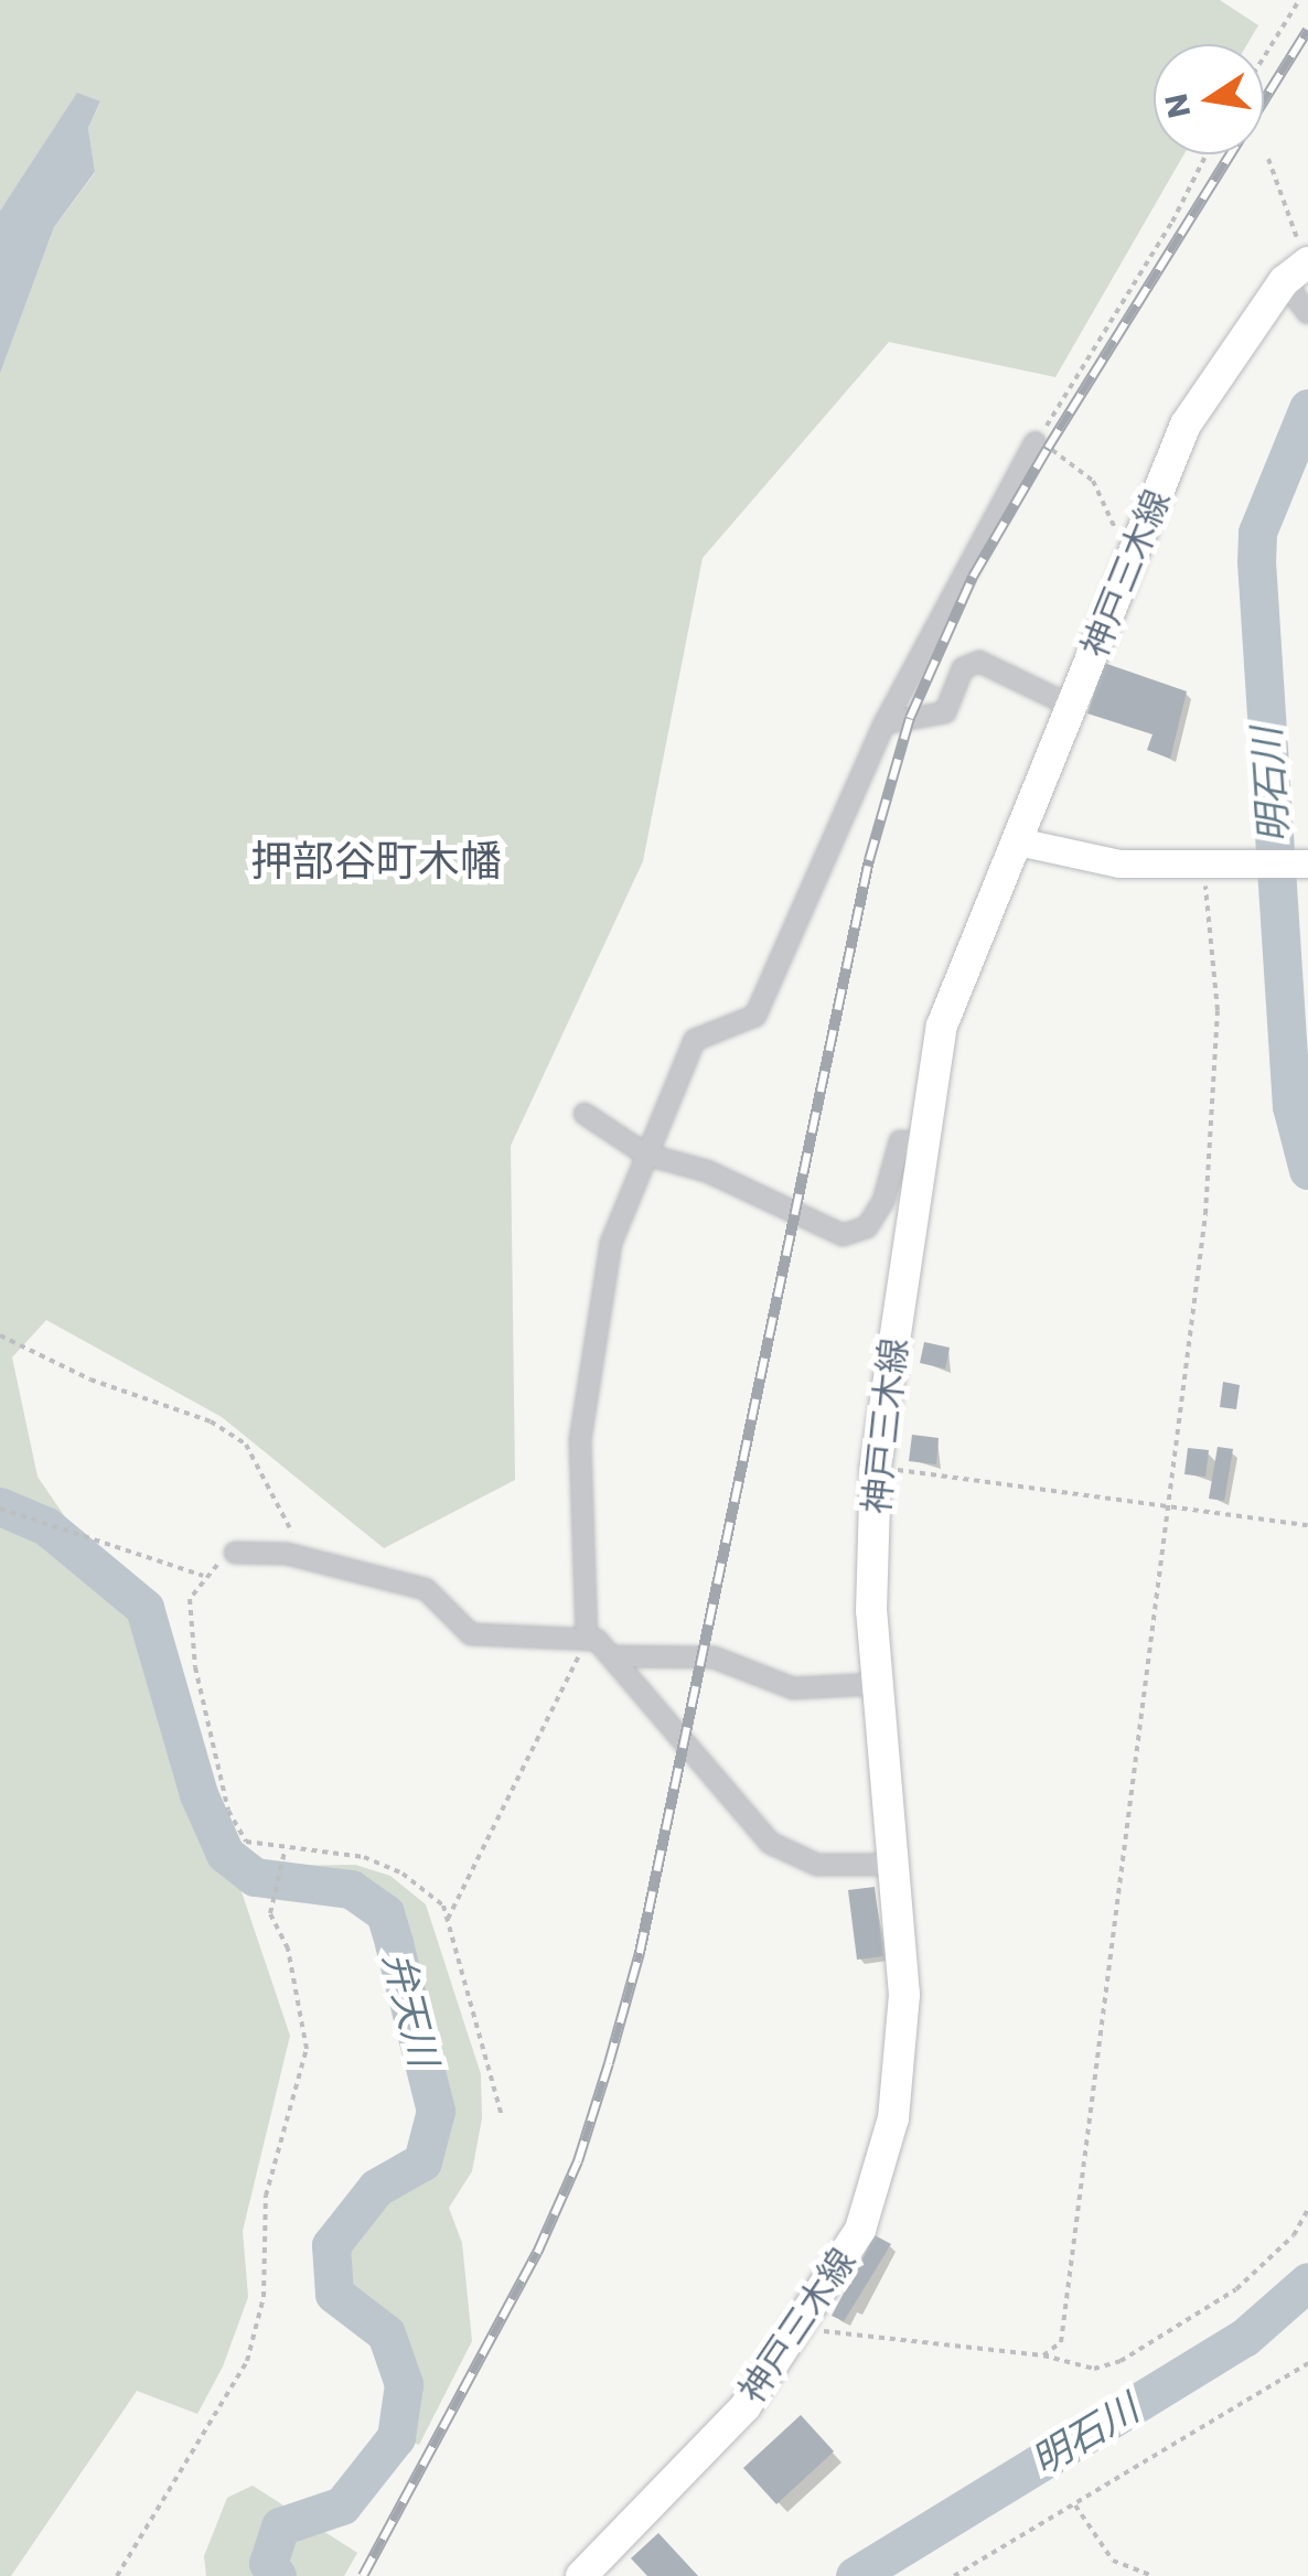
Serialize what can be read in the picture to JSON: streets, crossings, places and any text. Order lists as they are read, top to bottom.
{
  "streets": {
    "main road": ["神戸三木線"]
  },
  "districts": ["押部谷町木幡"],
  "water": ["明石川", "弁天川"],
  "north": "left"
}
